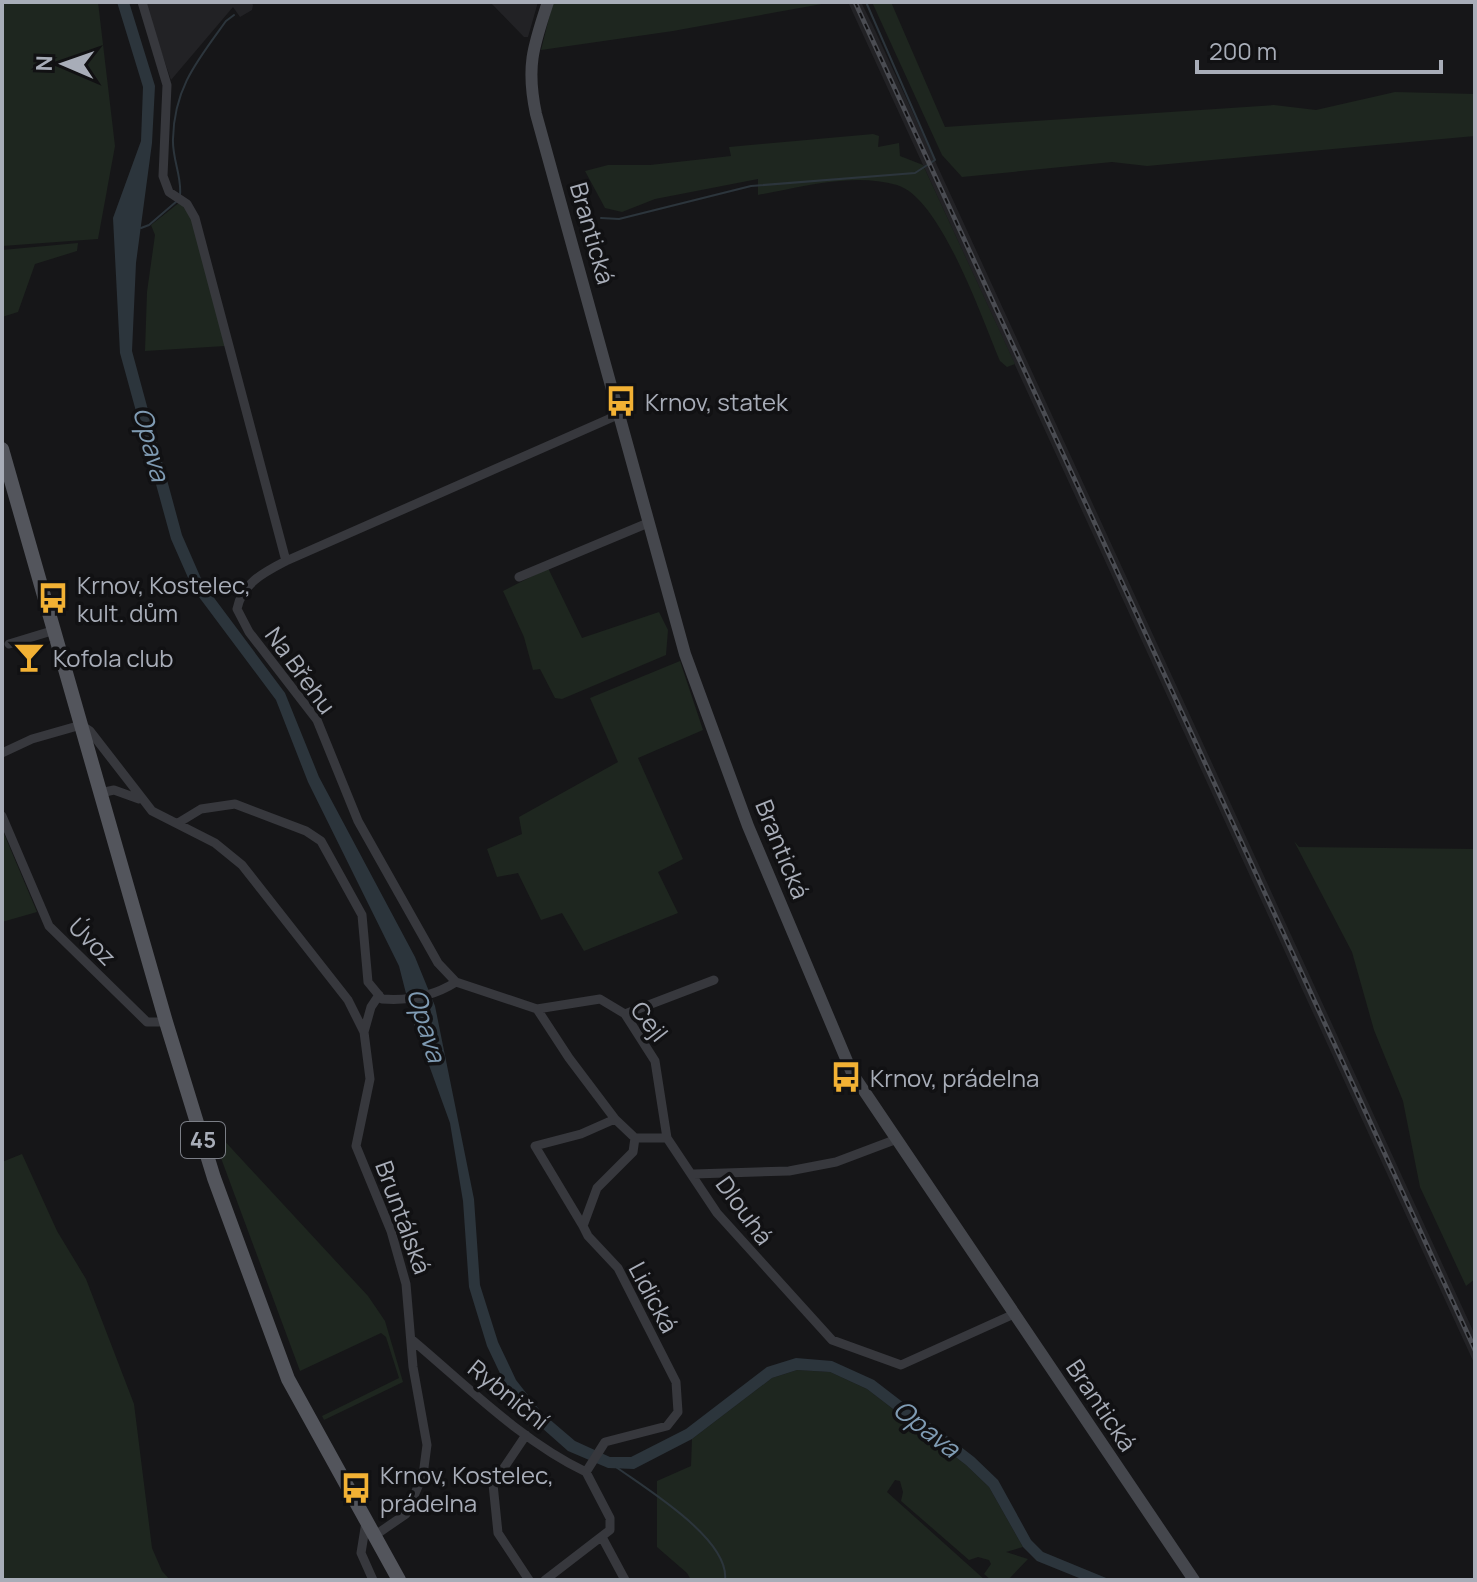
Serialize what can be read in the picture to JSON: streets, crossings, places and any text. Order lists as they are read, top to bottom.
{
  "streets": {
    "main road": ["45", "Bruntálská"],
    "street": [
      "Brantická",
      "Na Břehu",
      "Úvoz",
      "Cejl",
      "Dlouhá",
      "Lidická",
      "Rybniční"
    ]
  },
  "crossings": [
    ["Brantická", "Dlouhá"],
    ["Úvoz", "Bruntálská"],
    ["Cejl", "Dlouhá"],
    ["Bruntálská", "Rybniční"],
    ["Lidická", "Rybniční"]
  ],
  "water": ["Opava"],
  "places": {
    "bus stop": [
      "Krnov, statek",
      "Krnov, Kostelec, kult. dům",
      "Krnov, prádelna",
      "Krnov, Kostelec, prádelna"
    ],
    "bar": ["Kofola club"]
  },
  "scale_bar": "200 m",
  "north": "left"
}
